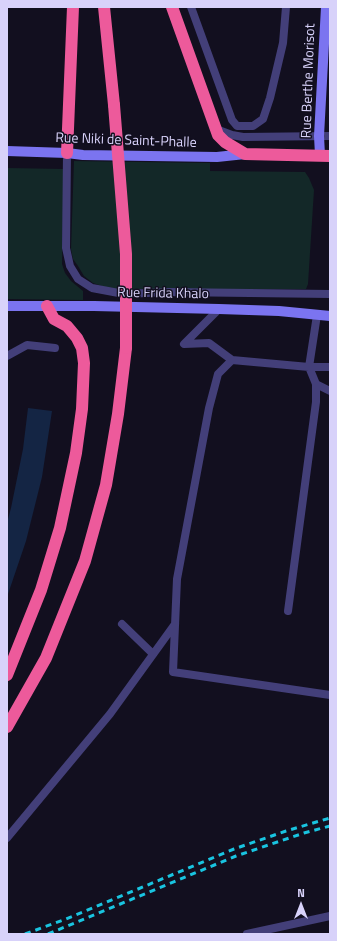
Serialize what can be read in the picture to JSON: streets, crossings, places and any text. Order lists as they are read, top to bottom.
{
  "streets": {
    "main road": ["Rue Berthe Morisot", "Rue Niki de Saint-Phalle", "Rue Frida Khalo"]
  },
  "crossings": [
    ["Rue Berthe Morisot", "Rue Niki de Saint-Phalle"],
    ["Rue Niki de Saint-Phalle", "Rue Frida Khalo"]
  ],
  "north": "top"
}
